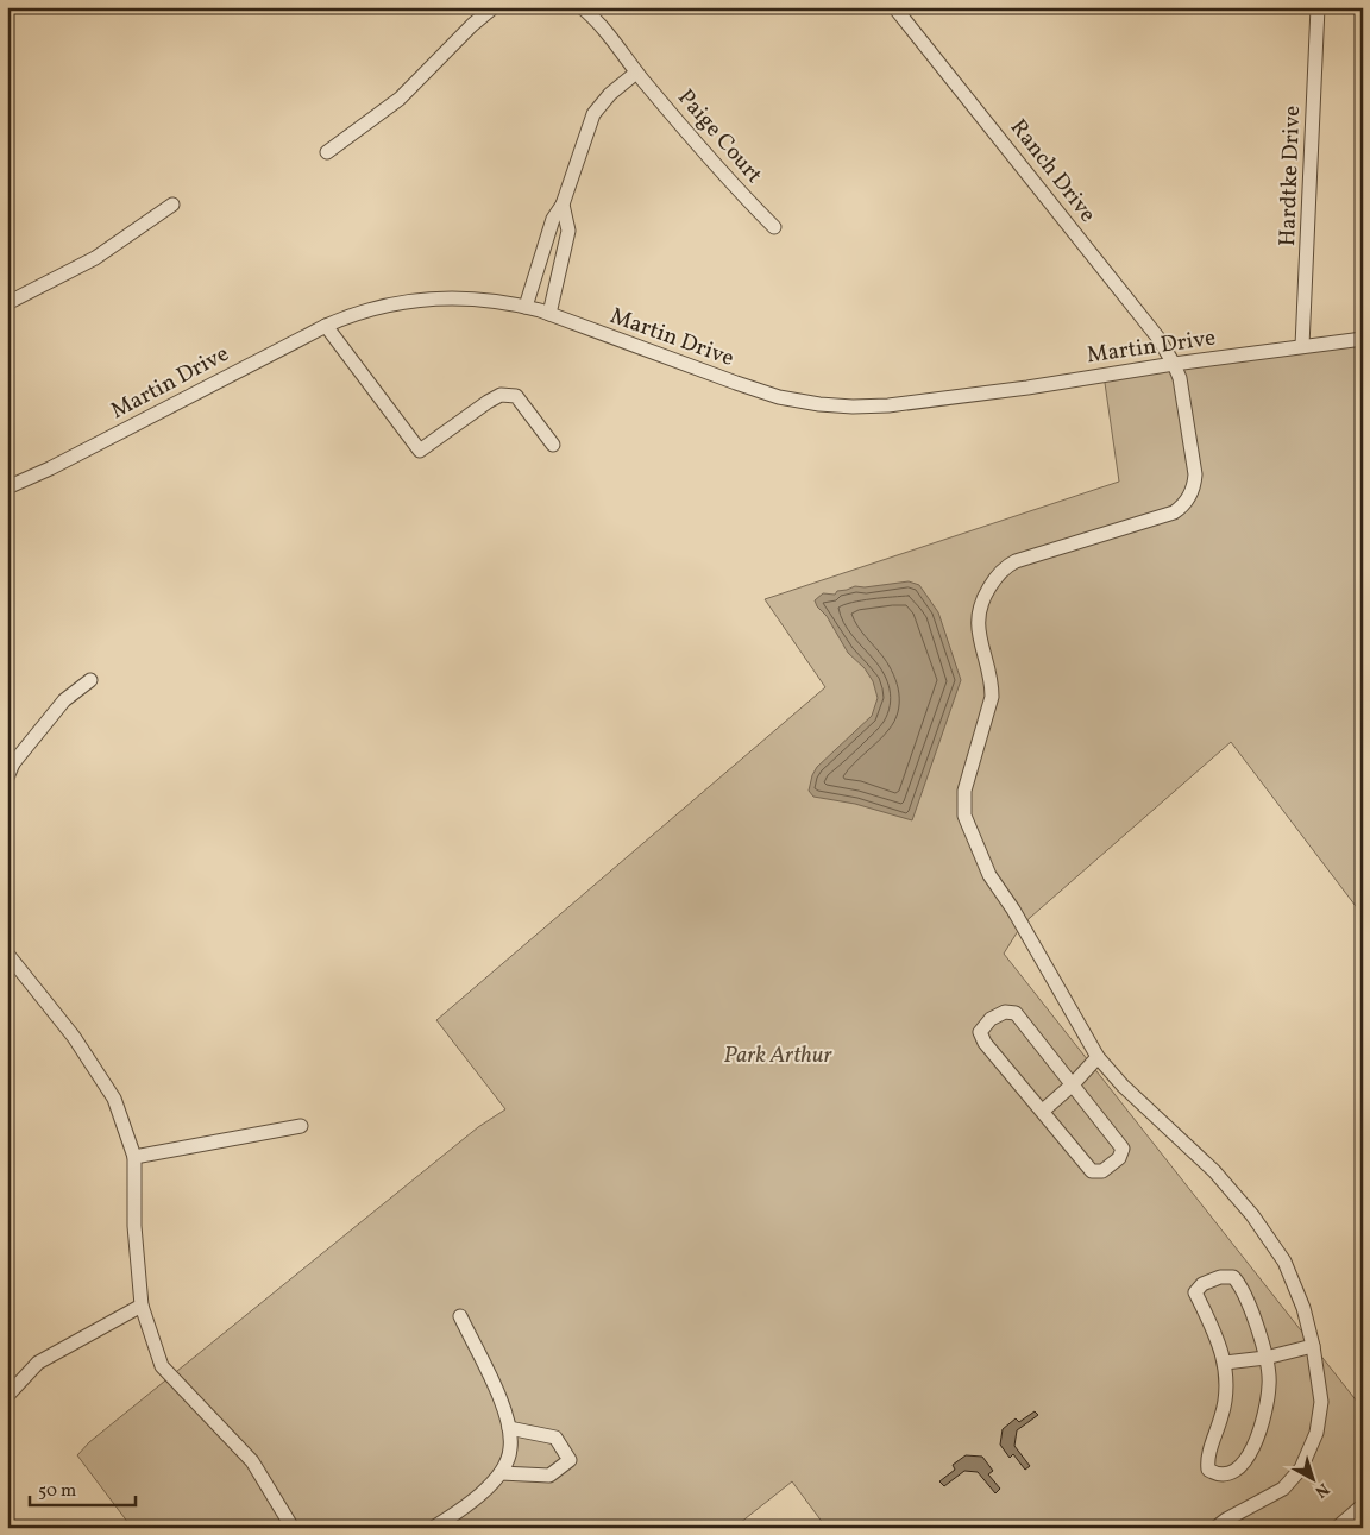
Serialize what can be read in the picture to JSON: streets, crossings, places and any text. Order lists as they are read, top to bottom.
{
  "streets": {
    "street": [
      "Paige Court",
      "Ranch Drive",
      "Hardtke Drive",
      "Martin Drive"
    ]
  },
  "crossings": [
    ["Ranch Drive", "Martin Drive"],
    ["Hardtke Drive", "Martin Drive"]
  ],
  "parks": ["Park Arthur"],
  "scale_bar": "50 m",
  "north": "bottom right"
}
